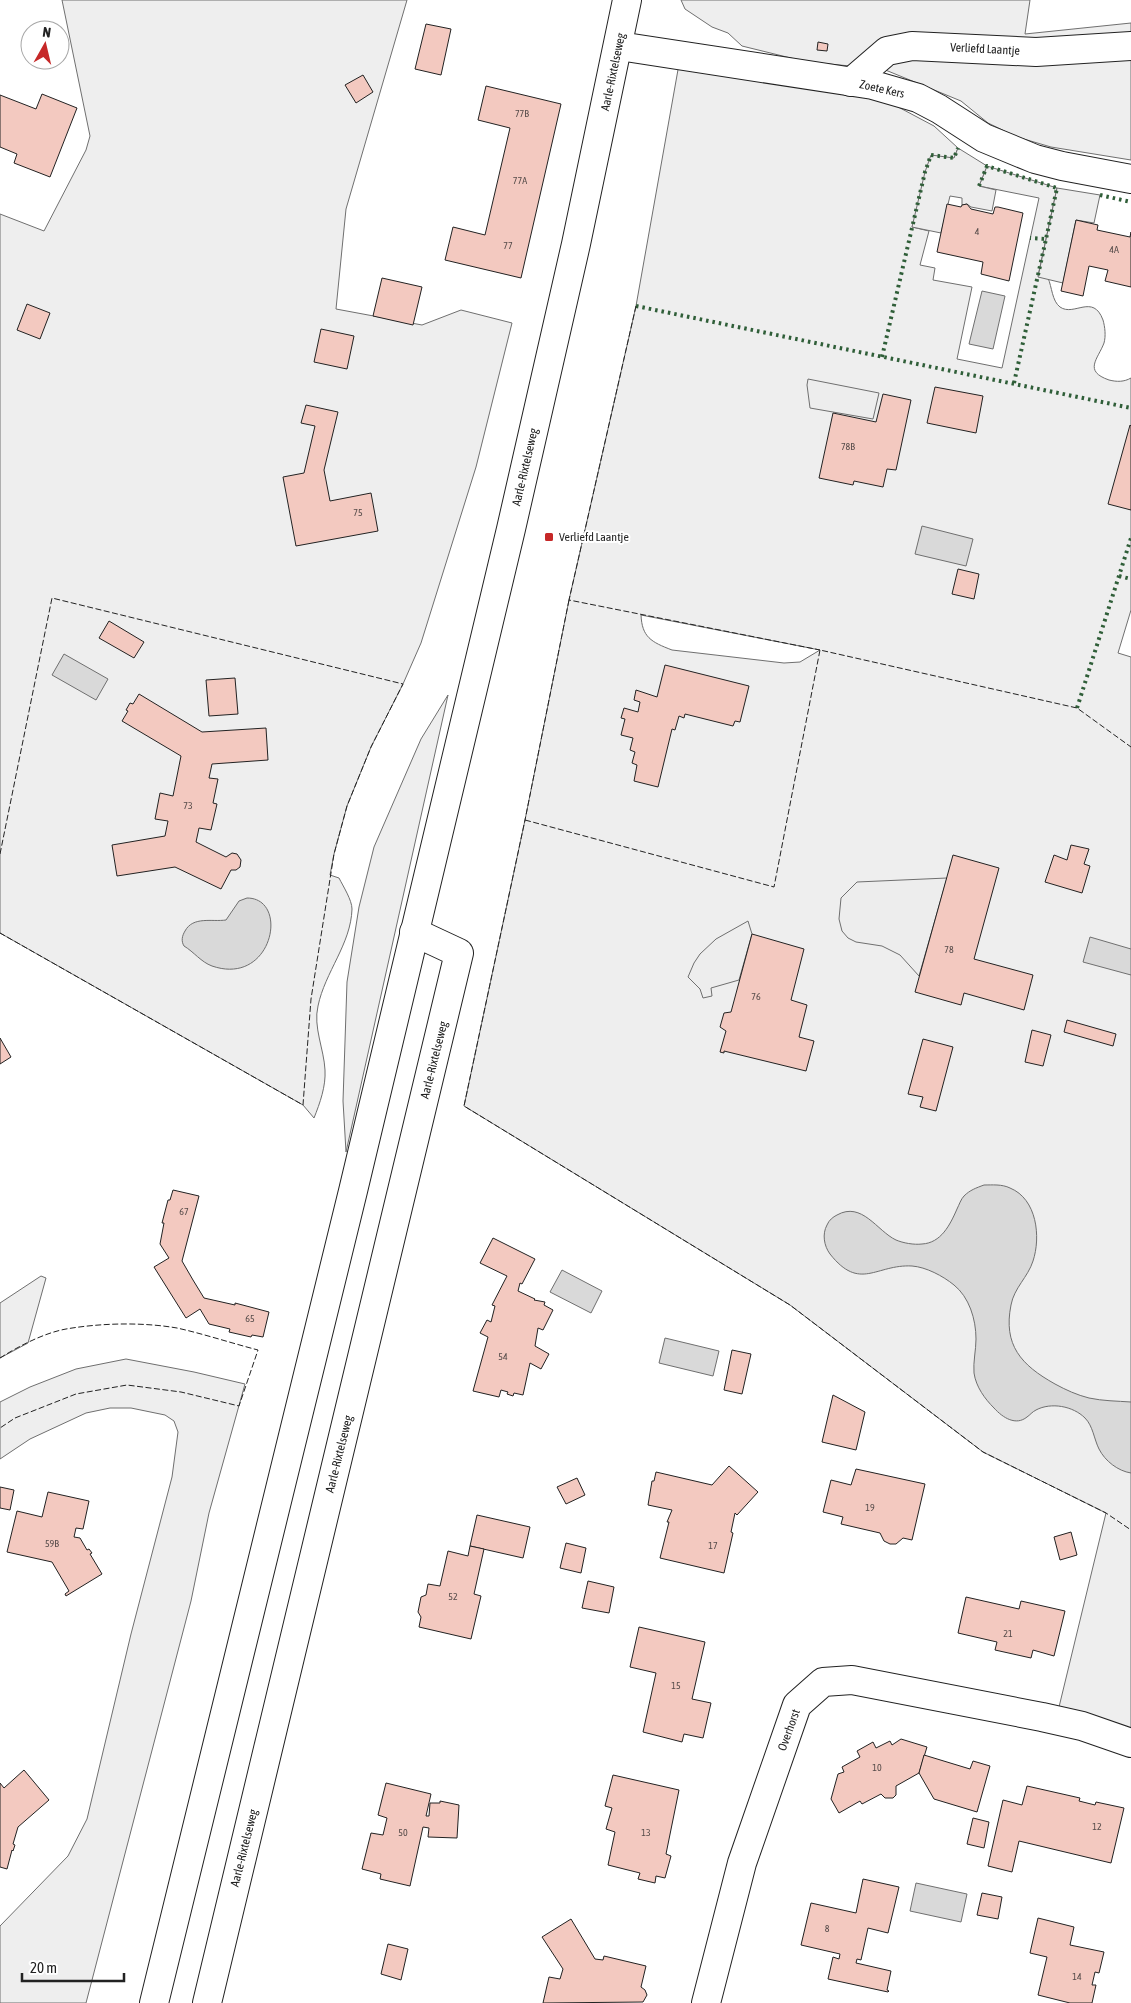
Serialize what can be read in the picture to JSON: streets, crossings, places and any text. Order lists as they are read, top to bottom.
{
  "streets": {
    "street": [
      "Verliefd Laantje",
      "Aarle-Rixtelseweg",
      "Zoete Kers",
      "Overhorst"
    ]
  },
  "crossings": [
    ["Verliefd Laantje", "Zoete Kers"],
    ["Aarle-Rixtelseweg", "Zoete Kers"]
  ],
  "places": {
    "transit": ["Verliefd Laantje"]
  },
  "house_numbers": [
    "77B",
    "77A",
    "4",
    "77",
    "4A",
    "78B",
    "75",
    "73",
    "78",
    "76",
    "67",
    "65",
    "54",
    "19",
    "59B",
    "17",
    "52",
    "21",
    "15",
    "10",
    "12",
    "50",
    "13",
    "8",
    "14"
  ],
  "scale_bar": "20 m",
  "north": "top"
}
